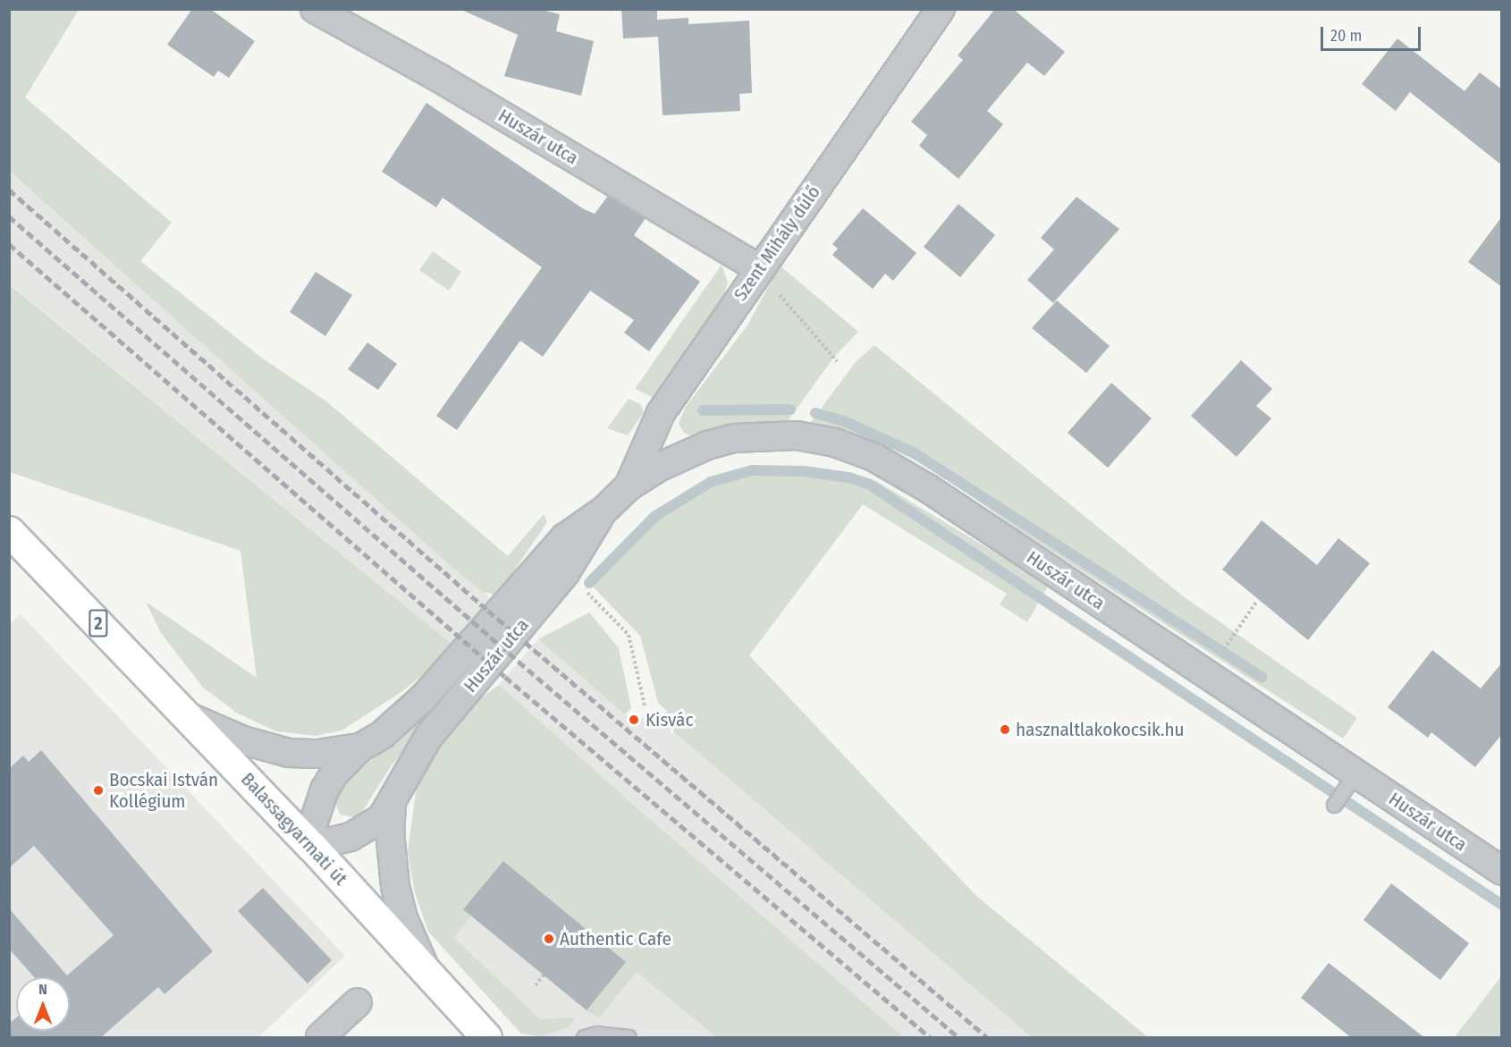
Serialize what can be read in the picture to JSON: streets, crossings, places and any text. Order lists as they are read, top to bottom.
{
  "streets": {
    "main road": ["2", "Balassagyarmati út"],
    "street": ["Huszár utca", "Szent Mihály dűlő"]
  },
  "crossings": [
    ["Huszár utca", "Szent Mihály dűlő"],
    ["Huszár utca", "Balassagyarmati út"]
  ],
  "places": [
    "Kisvác",
    "hasznaltlakokocsik.hu",
    "Bocskai István Kollégium",
    "Authentic Cafe"
  ],
  "scale_bar": "20 m",
  "north": "top"
}
